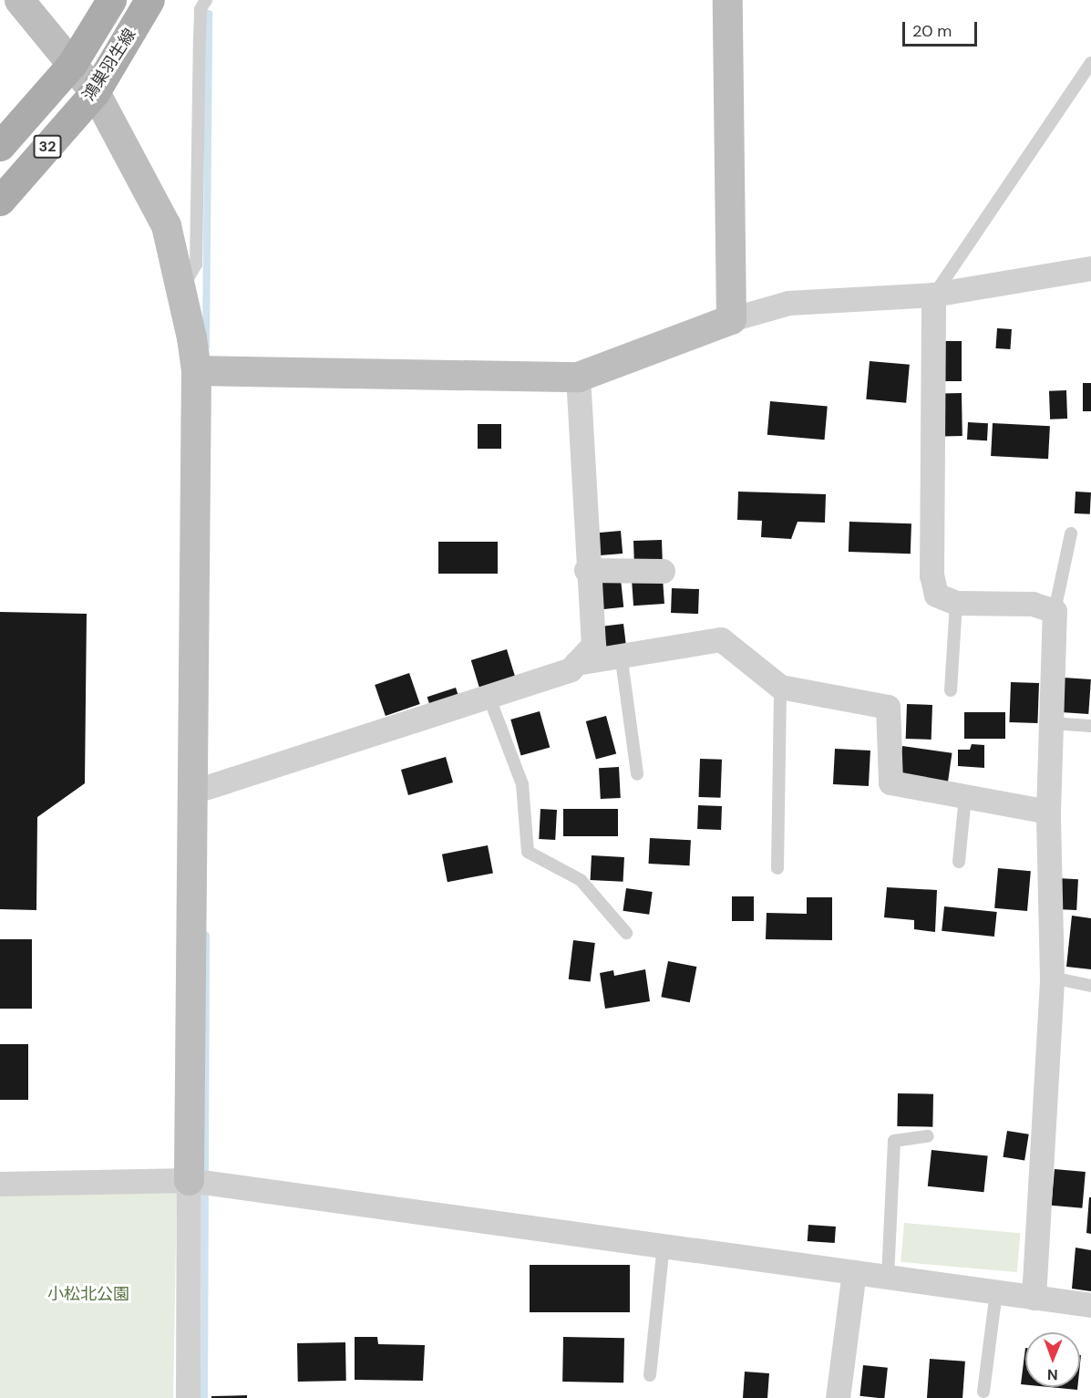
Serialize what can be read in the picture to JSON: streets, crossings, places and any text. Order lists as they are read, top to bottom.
{
  "streets": {
    "main road": ["鴻巣羽生線", "32"]
  },
  "parks": ["小松北公園"],
  "scale_bar": "20 m",
  "north": "bottom"
}
